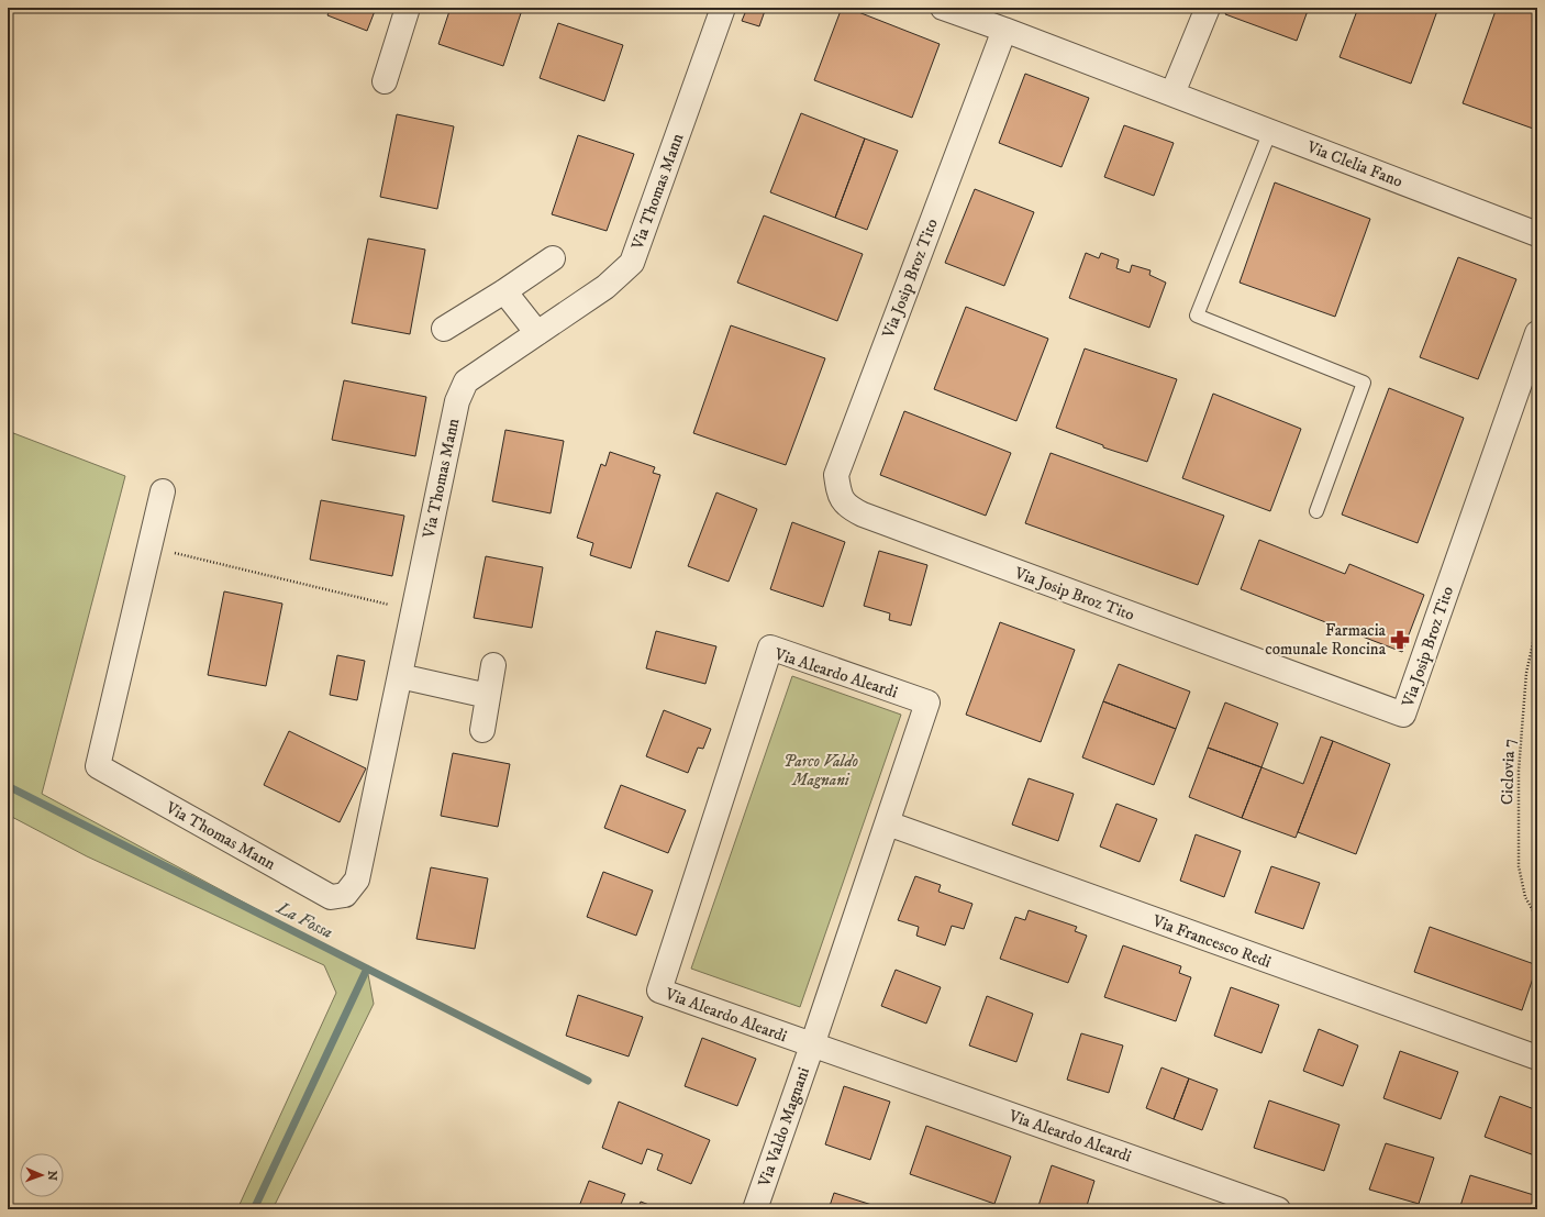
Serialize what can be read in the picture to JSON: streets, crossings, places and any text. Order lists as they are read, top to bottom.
{
  "streets": {
    "street": [
      "Via Clelia Fano",
      "Via Thomas Mann",
      "Via Josip Broz Tito",
      "Via Aleardo Aleardi",
      "Via Francesco Redi",
      "Via Valdo Magnani"
    ],
    "path": ["Ciclovia 7"]
  },
  "crossings": [
    ["Via Clelia Fano", "Via Josip Broz Tito"],
    ["Via Aleardo Aleardi", "Via Francesco Redi"],
    ["Via Aleardo Aleardi", "Via Valdo Magnani"]
  ],
  "water": ["La Fossa"],
  "parks": ["Parco Valdo Magnani"],
  "places": {
    "pharmacy": ["Farmacia comunale Roncina"]
  },
  "north": "right"
}
